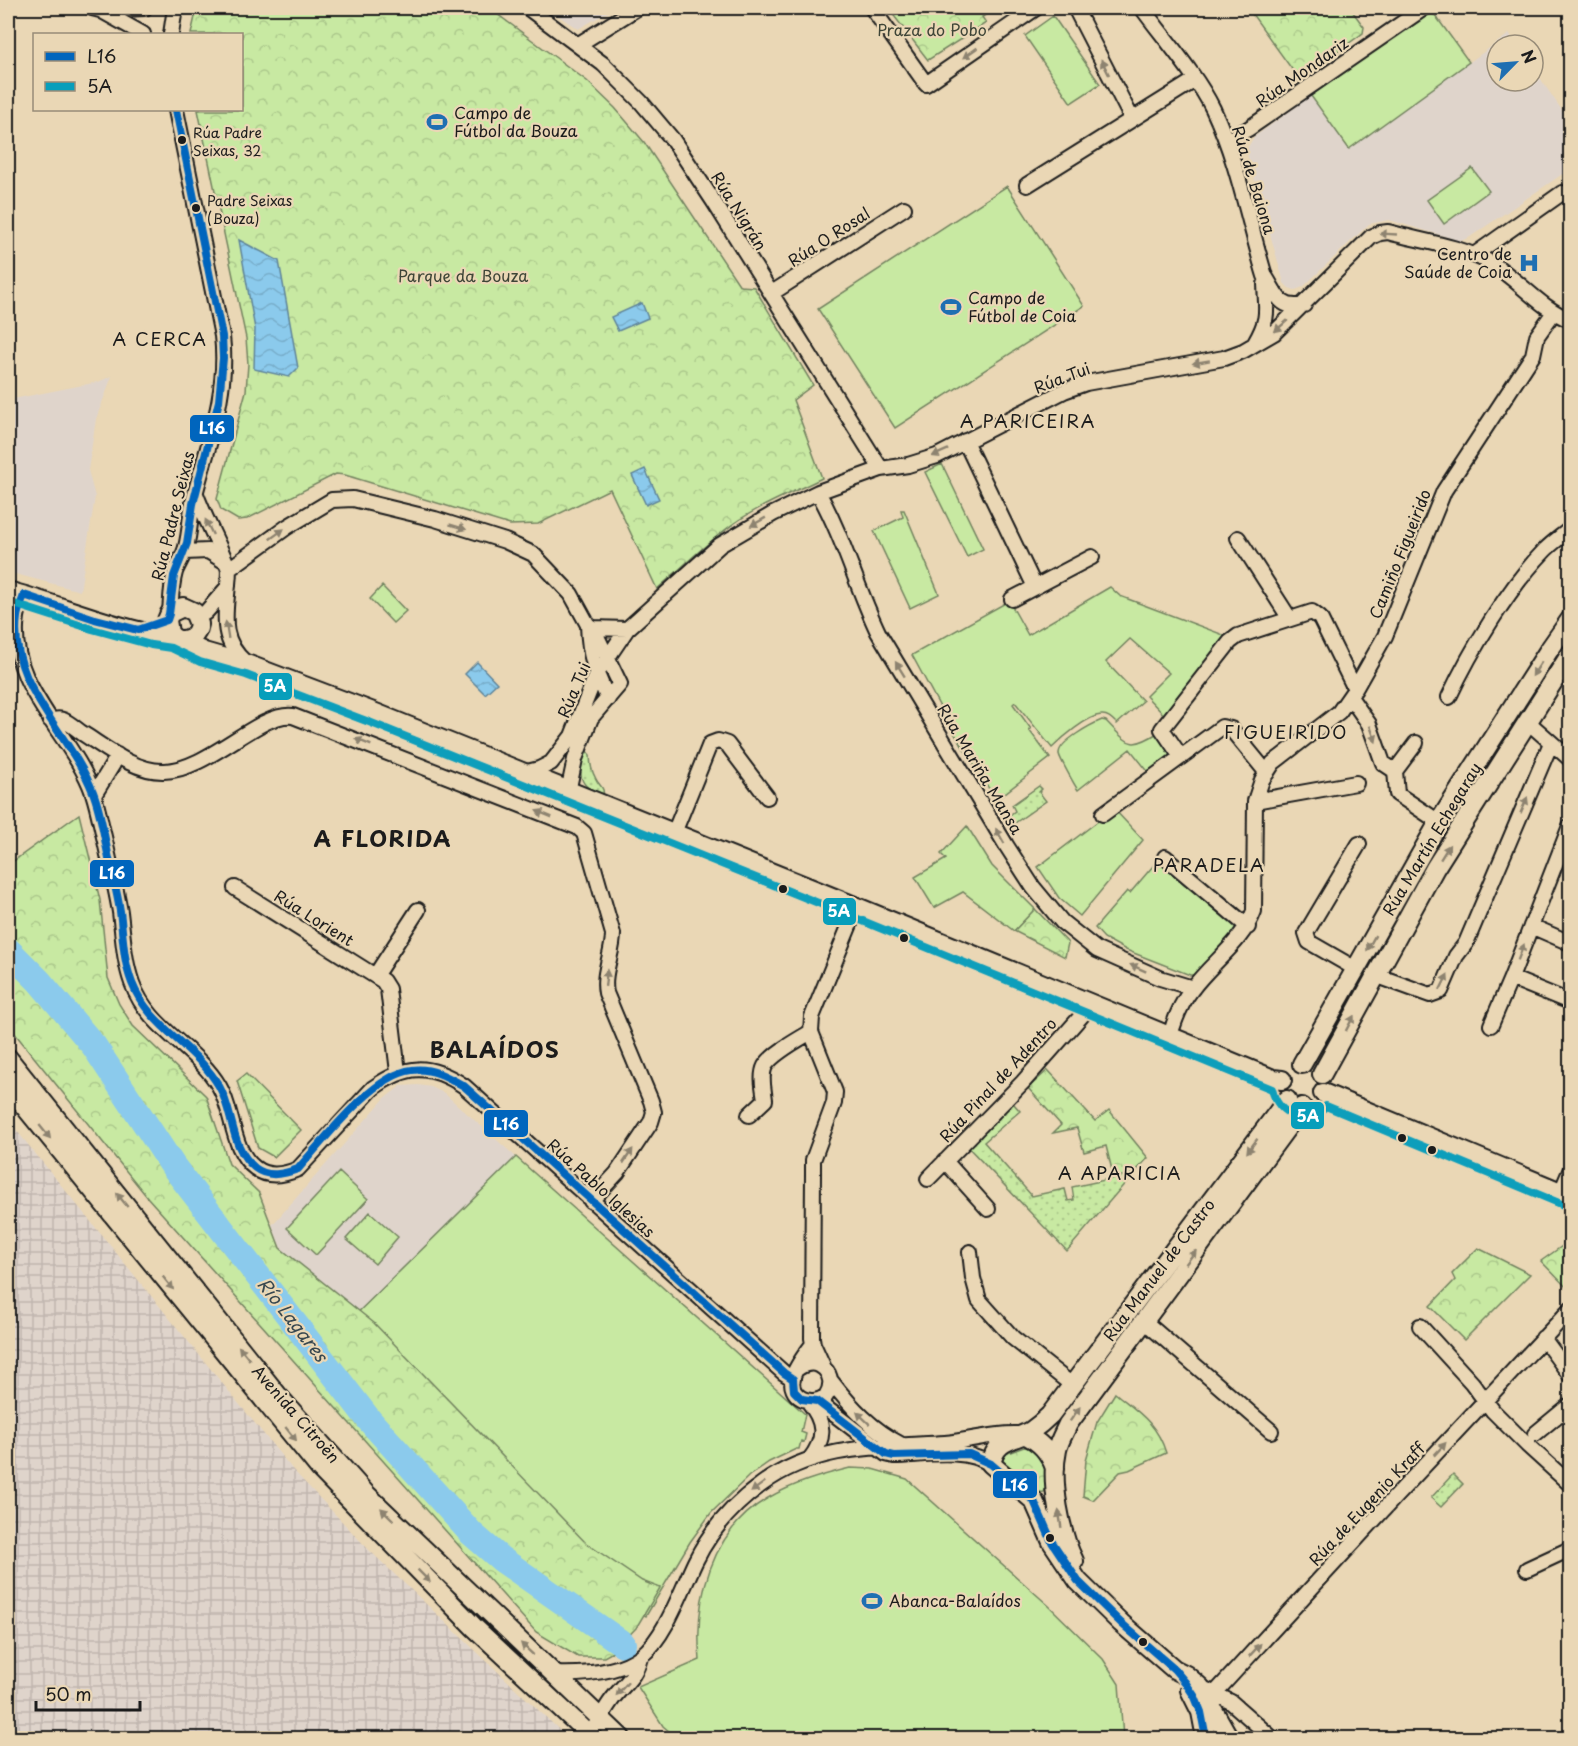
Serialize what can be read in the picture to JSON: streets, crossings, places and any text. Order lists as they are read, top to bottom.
{
  "streets": {
    "main road": ["Rúa Martín Echegaray", "Rúa Manuel de Castro", "Avenida Citroën"],
    "street": [
      "Rúa Mondariz",
      "Rúa de Baiona",
      "Rúa Nigrán",
      "Rúa O Rosal",
      "Rúa Tui",
      "Rúa Padre Seixas",
      "Camiño Figueirido",
      "Rúa Mariña Mansa",
      "Rúa Lorient",
      "Rúa Pinal de Adentro",
      "Rúa Pablo Iglesias",
      "Rúa de Eugenio Kraff"
    ]
  },
  "crossings": [
    ["Rúa Mondariz", "Rúa de Baiona"],
    ["Rúa de Baiona", "Rúa Tui"],
    ["Rúa Nigrán", "Rúa O Rosal"],
    ["Rúa Nigrán", "Rúa Tui"],
    ["Rúa Tui", "Camiño Figueirido"],
    ["Rúa Tui", "Rúa Mariña Mansa"],
    ["Rúa Martín Echegaray", "Rúa Manuel de Castro"],
    ["Rúa Lorient", "Rúa Pablo Iglesias"]
  ],
  "one_way": ["Rúa Tui", "Rúa Mariña Mansa", "Rúa de Eugenio Kraff"],
  "districts": [
    "A CERCA",
    "A PARICEIRA",
    "FIGUEIRIDO",
    "A FLORIDA",
    "PARADELA",
    "BALAÍDOS",
    "A APARICIA"
  ],
  "water": ["Río Lagares"],
  "parks": ["Praza do Pobo", "Parque da Bouza"],
  "places": {
    "sports": ["Campo de Fútbol da Bouza", "Campo de Fútbol de Coia", "Abanca-Balaídos"],
    "other": ["Rúa Padre Seixas, 32", "Padre Seixas (Bouza)"],
    "hospital": ["Centro de Saúde de Coia"]
  },
  "lines": ["transit line L16", "transit line 5A"],
  "legend": ["L16", "5A"],
  "scale_bar": "50 m",
  "north": "top right"
}
